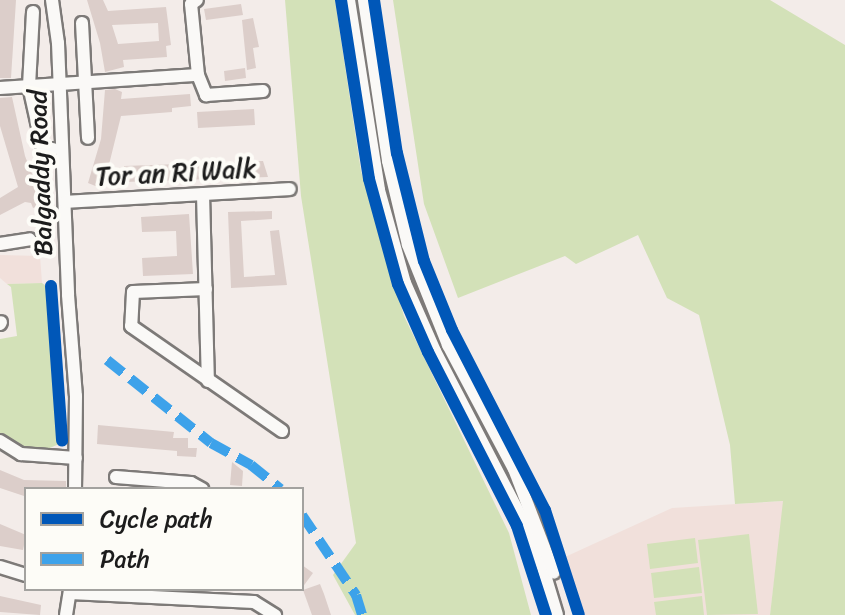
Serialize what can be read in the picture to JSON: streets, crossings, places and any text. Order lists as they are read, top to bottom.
{
  "streets": {
    "street": ["Balgaddy Road", "Tor an Rí Walk"]
  },
  "crossings": [
    ["Balgaddy Road", "Tor an Rí Walk"]
  ],
  "legend": ["Cycle path", "Path"]
}
